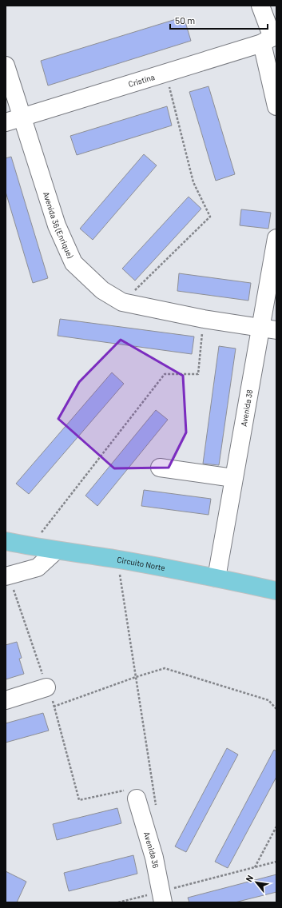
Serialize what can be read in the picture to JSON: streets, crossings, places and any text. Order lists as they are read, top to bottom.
{
  "streets": {
    "main road": ["Circuito Norte"],
    "street": [
      "Cristina",
      "Avenida 36 (Enrique)",
      "Avenida 38",
      "Avenida 36"
    ]
  },
  "crossings": [
    ["Cristina", "Avenida 36 (Enrique)"],
    ["Avenida 36 (Enrique)", "Avenida 38"],
    ["Avenida 38", "Circuito Norte"]
  ],
  "scale_bar": "50 m",
  "north": "top left"
}
